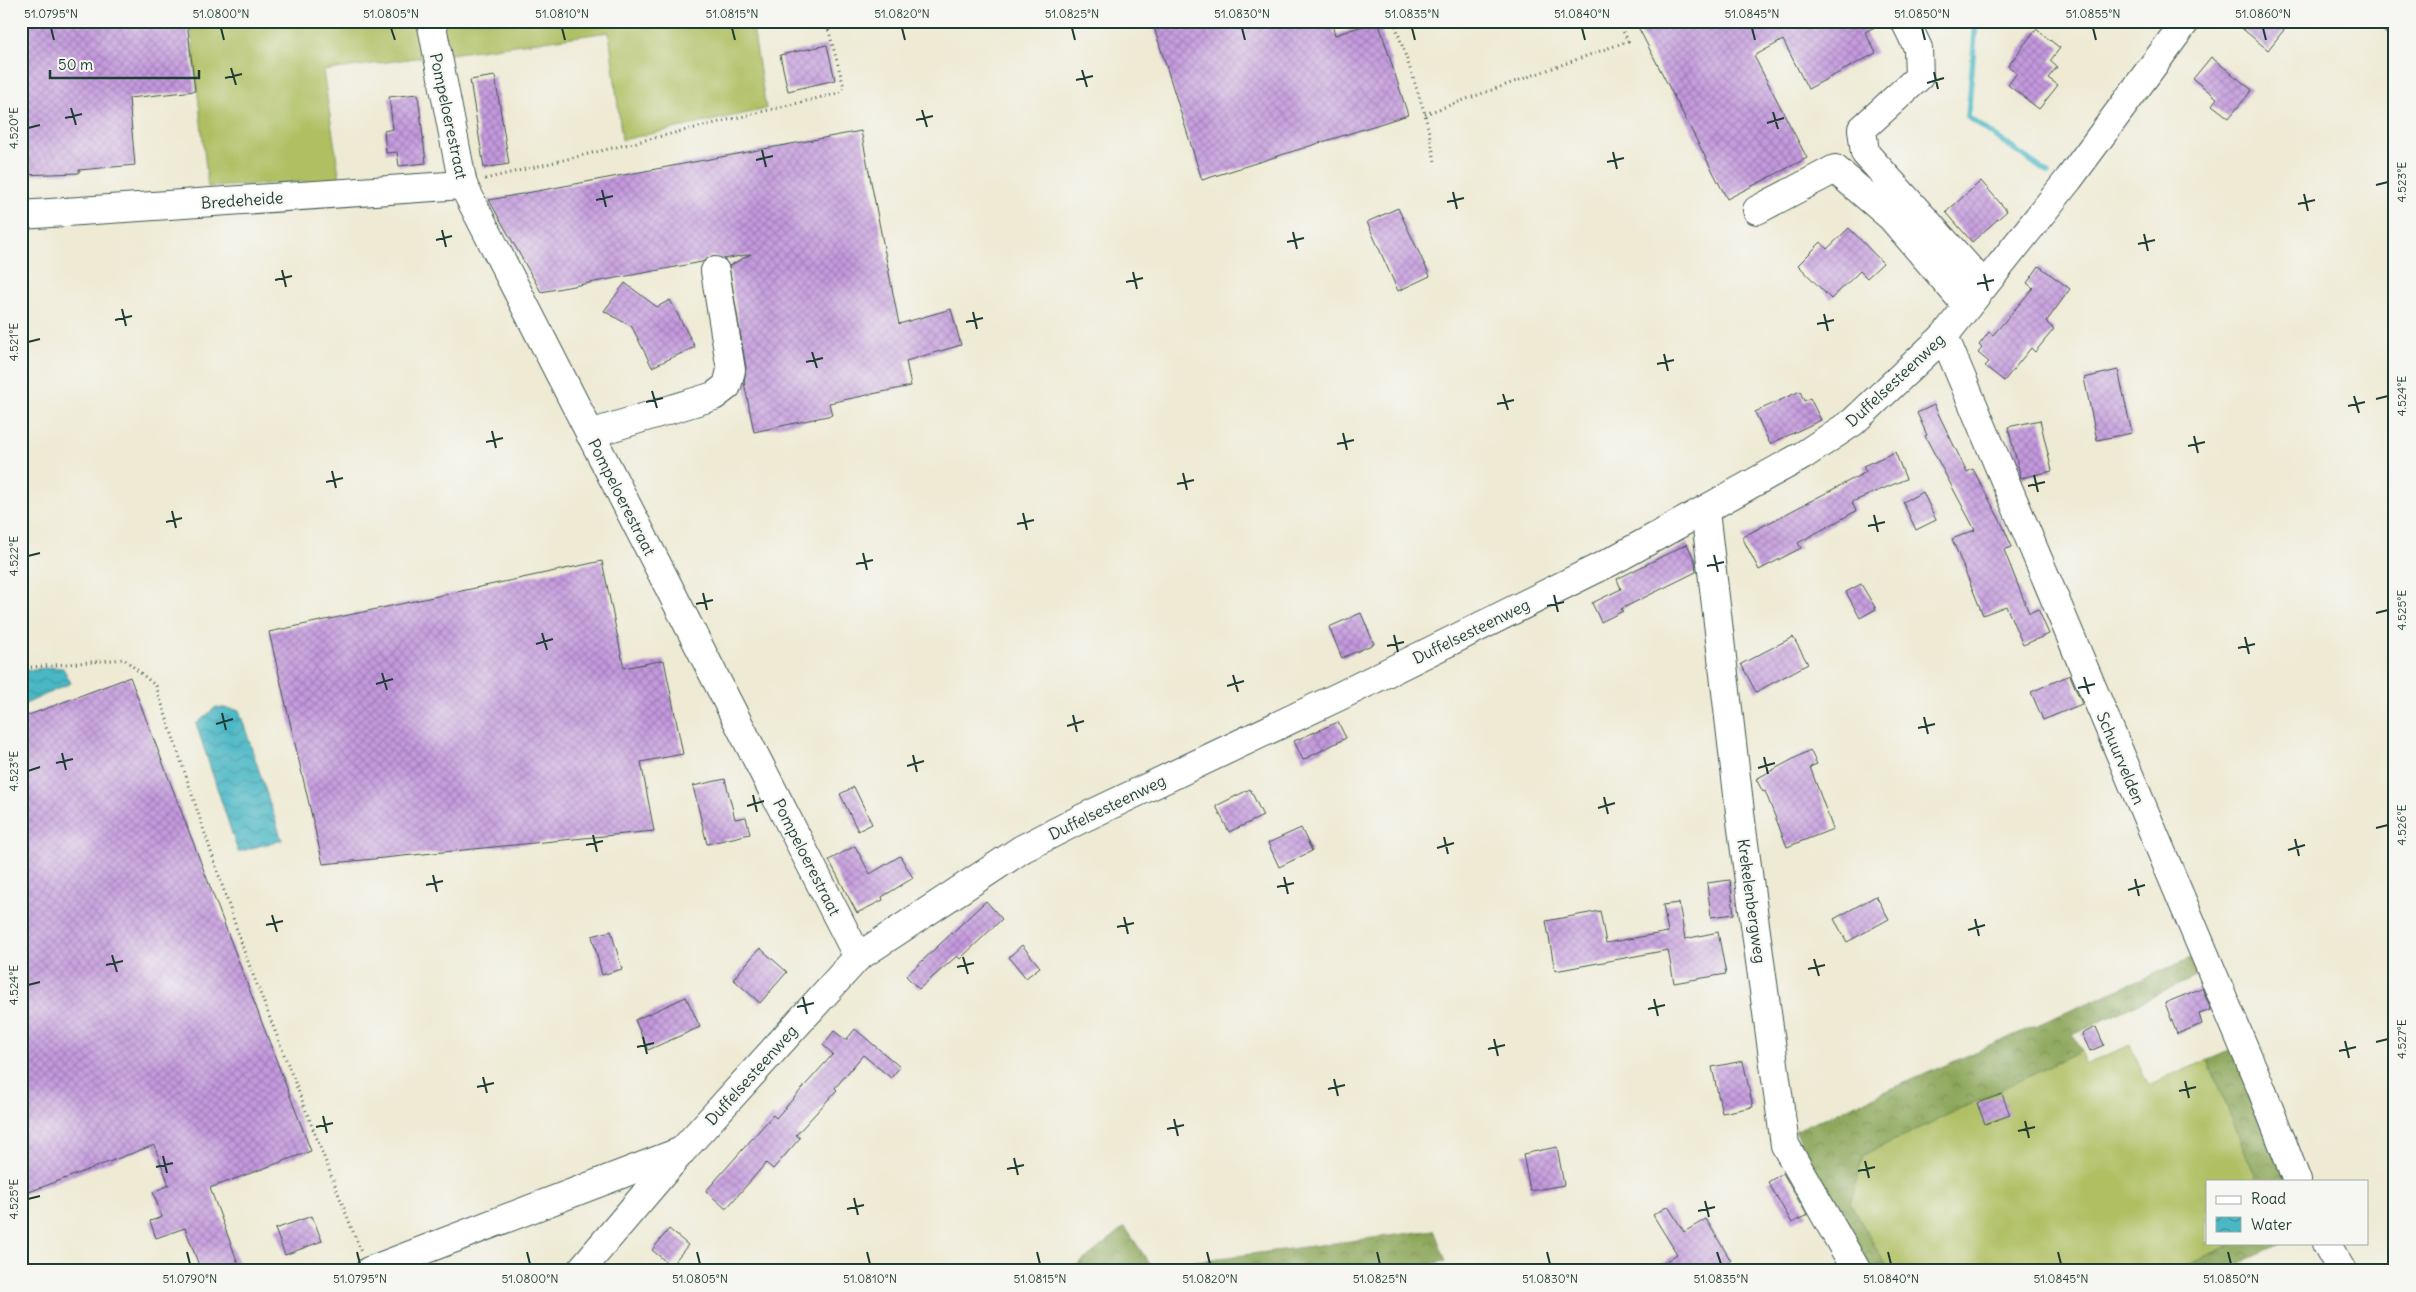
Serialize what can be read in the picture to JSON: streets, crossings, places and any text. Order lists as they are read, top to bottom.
{
  "streets": {
    "street": [
      "Pompeloerestraat",
      "Bredeheide",
      "Duffelsesteenweg",
      "Schuurvelden",
      "Krekelenbergweg"
    ]
  },
  "crossings": [
    ["Pompeloerestraat", "Bredeheide"],
    ["Pompeloerestraat", "Duffelsesteenweg"],
    ["Duffelsesteenweg", "Schuurvelden"],
    ["Duffelsesteenweg", "Krekelenbergweg"]
  ],
  "legend": ["Road", "Water"],
  "scale_bar": "50 m",
  "coordinates": [
    "51.0795°N",
    "51.0800°N",
    "51.0805°N",
    "51.0810°N",
    "51.0815°N",
    "51.0820°N",
    "51.0825°N",
    "51.0830°N",
    "51.0835°N",
    "51.0840°N",
    "51.0845°N",
    "51.0850°N",
    "51.0855°N",
    "51.0860°N",
    "4.520°E",
    "4.523°E",
    "4.521°E",
    "4.524°E",
    "4.522°E",
    "4.525°E",
    "4.526°E",
    "4.527°E",
    "51.0790°N"
  ]
}
